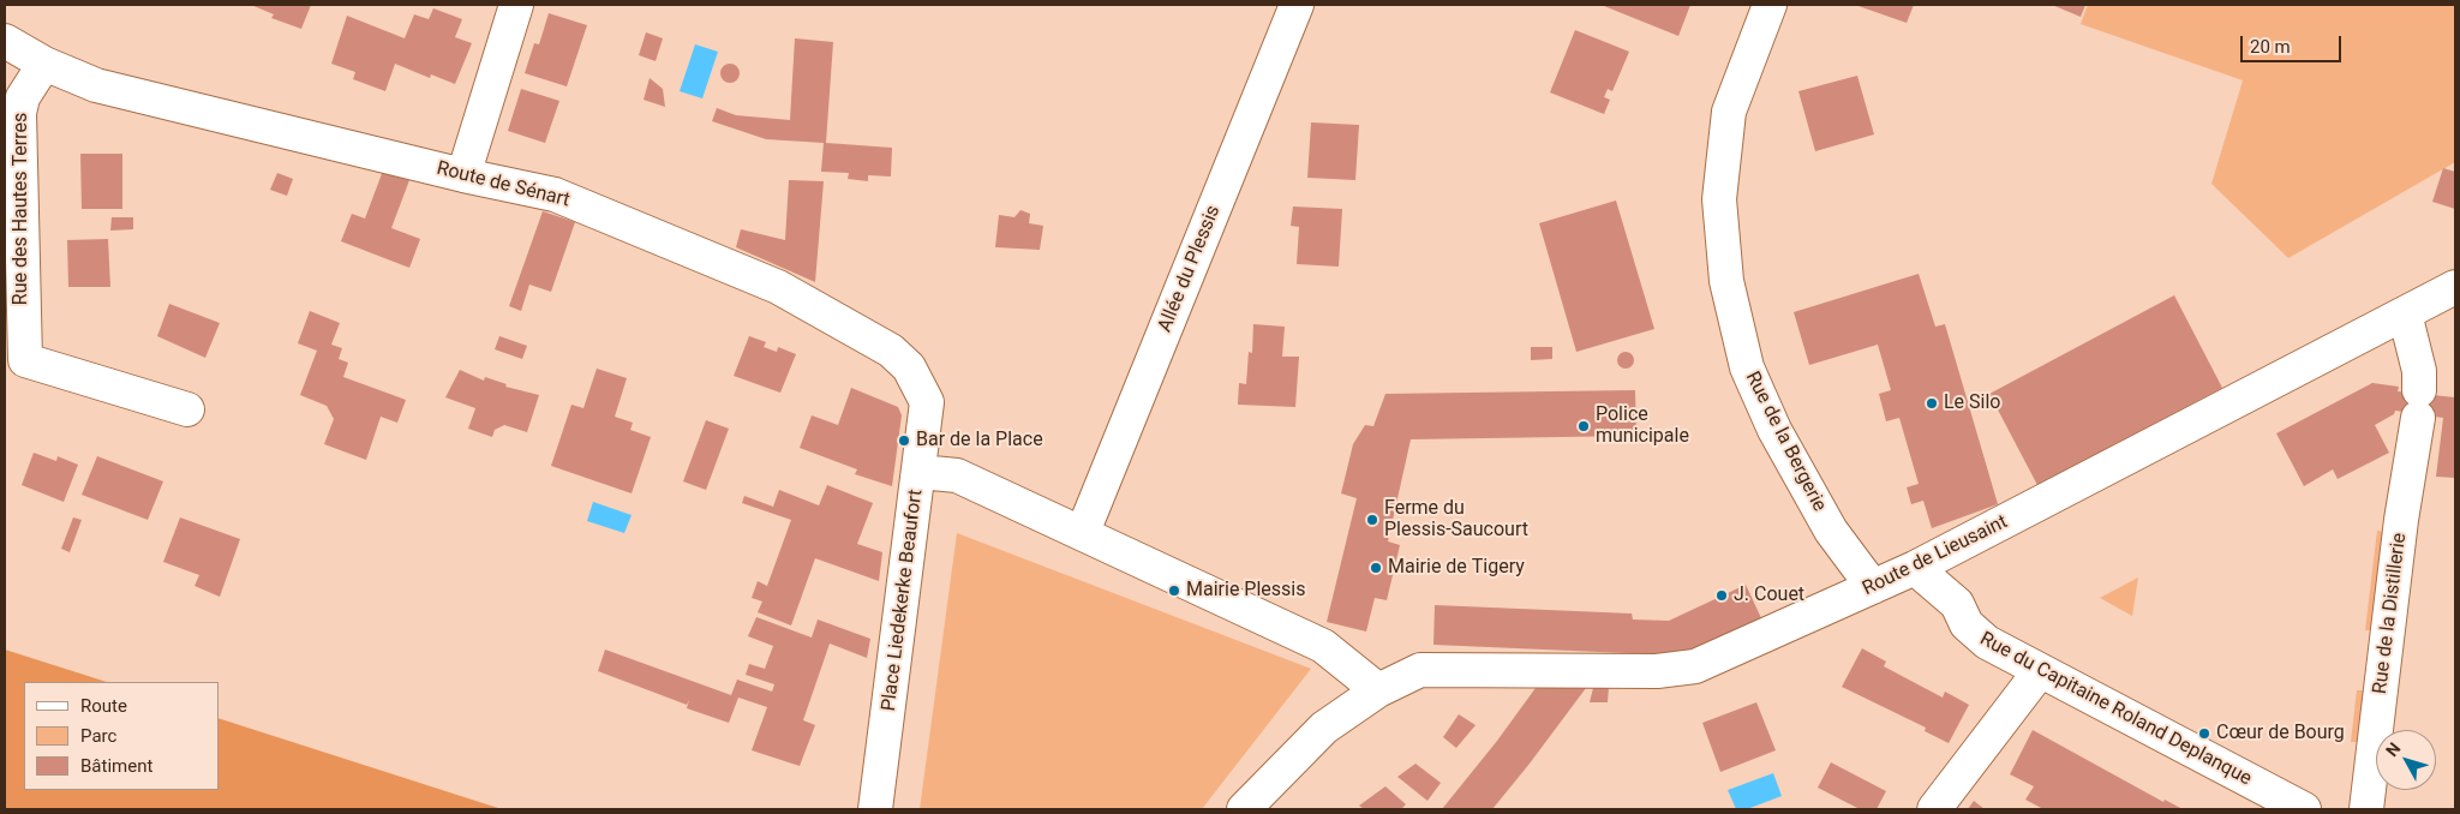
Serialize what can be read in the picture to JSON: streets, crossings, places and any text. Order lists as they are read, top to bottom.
{
  "streets": {
    "street": [
      "Route de Sénart",
      "Rue des Hautes Terres",
      "Allée du Plessis",
      "Rue de la Bergerie",
      "Route de Lieusaint",
      "Place Liedekerke Beaufort",
      "Rue de la Distillerie",
      "Rue du Capitaine Roland Deplanque"
    ]
  },
  "crossings": [
    ["Route de Sénart", "Rue des Hautes Terres"],
    ["Route de Sénart", "Place Liedekerke Beaufort"],
    ["Allée du Plessis", "Place Liedekerke Beaufort"],
    ["Rue de la Bergerie", "Route de Lieusaint"],
    ["Route de Lieusaint", "Place Liedekerke Beaufort"],
    ["Route de Lieusaint", "Rue de la Distillerie"],
    ["Route de Lieusaint", "Rue du Capitaine Roland Deplanque"]
  ],
  "places": [
    "Le Silo",
    "Police municipale",
    "Bar de la Place",
    "Ferme du Plessis-Saucourt",
    "Mairie de Tigery",
    "Mairie Plessis",
    "J. Couet",
    "Cœur de Bourg"
  ],
  "legend": ["Route", "Parc", "Bâtiment"],
  "scale_bar": "20 m",
  "north": "top left"
}
